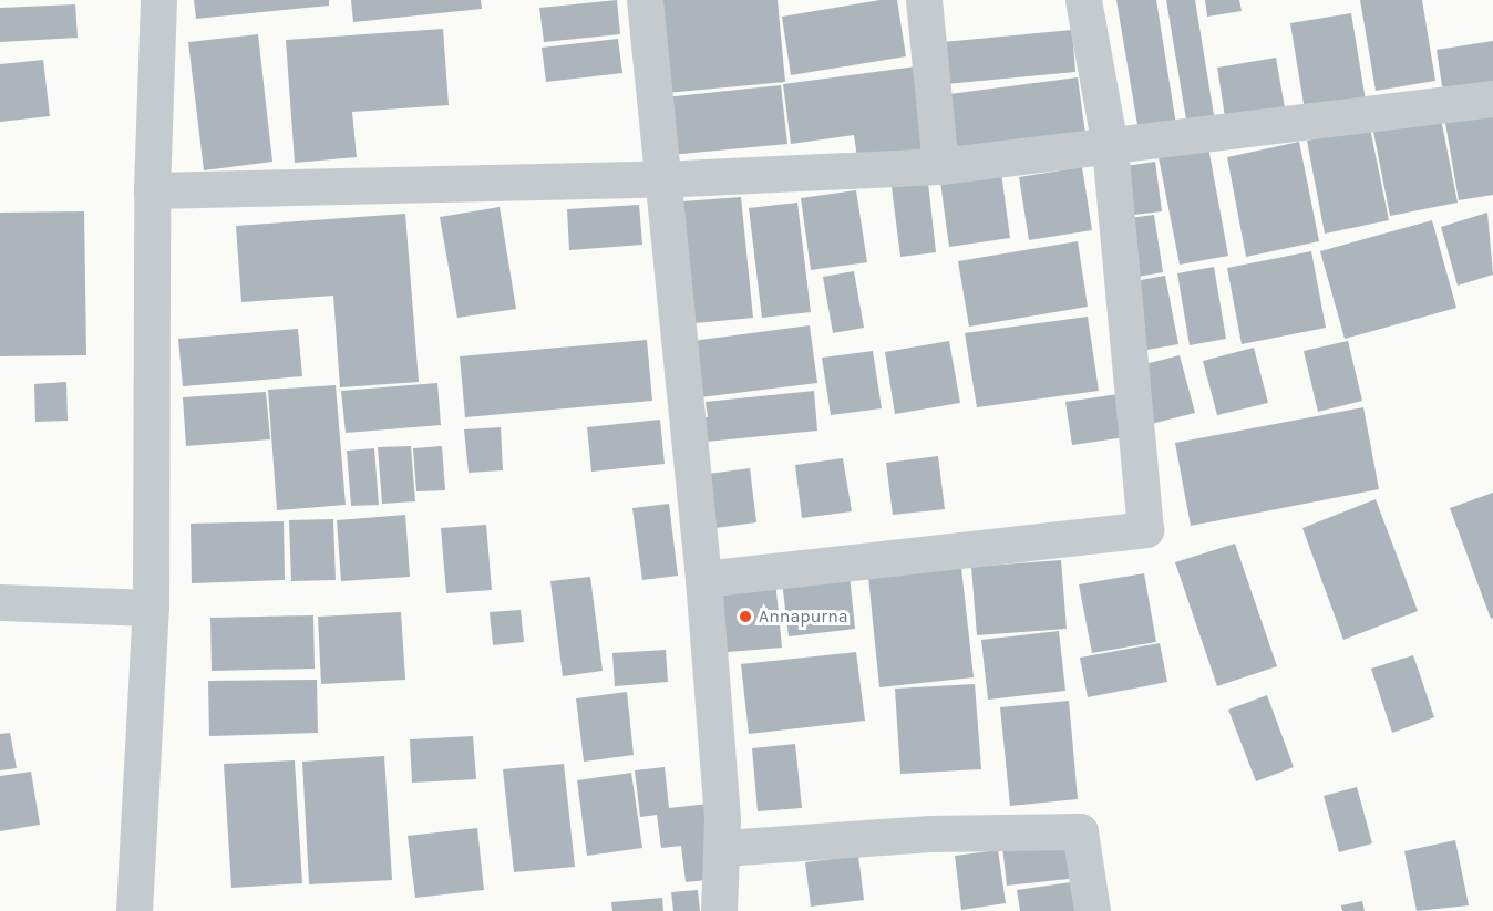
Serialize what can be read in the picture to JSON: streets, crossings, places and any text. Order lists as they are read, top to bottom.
{
  "places": ["Annapurna"]
}
